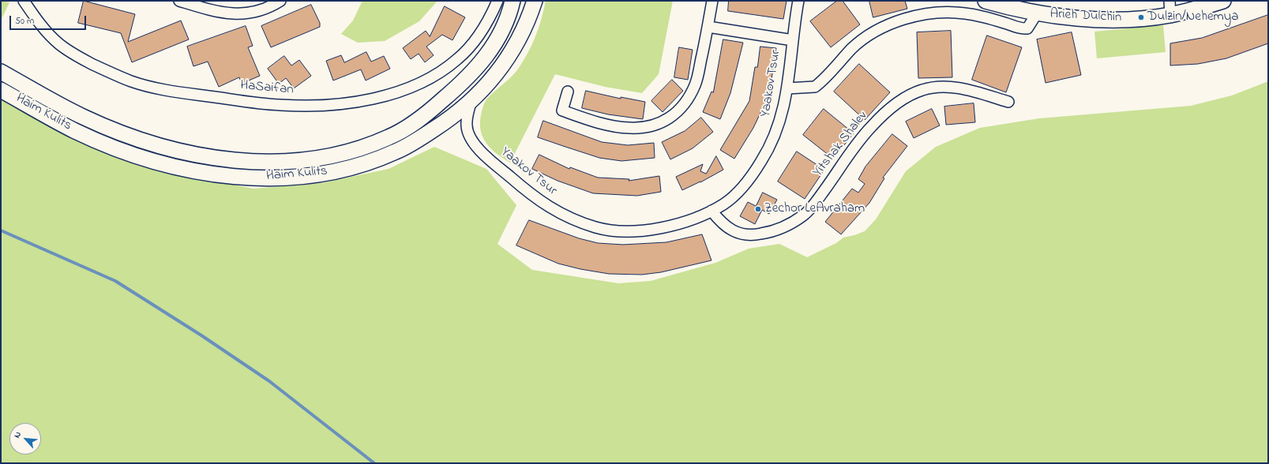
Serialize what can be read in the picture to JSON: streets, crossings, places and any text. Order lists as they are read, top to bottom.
{
  "streets": {
    "main road": ["Arieh Dulchin", "Haim Kulits"],
    "street": ["Yaakov Tsur", "HaSaifan", "Yitshak Shalev"]
  },
  "crossings": [
    ["Yaakov Tsur", "Haim Kulits"],
    ["Yaakov Tsur", "Yitshak Shalev"]
  ],
  "places": ["Dulzin/Nehemya", "Zechor LeAvraham"],
  "scale_bar": "50 m",
  "north": "top left"
}
